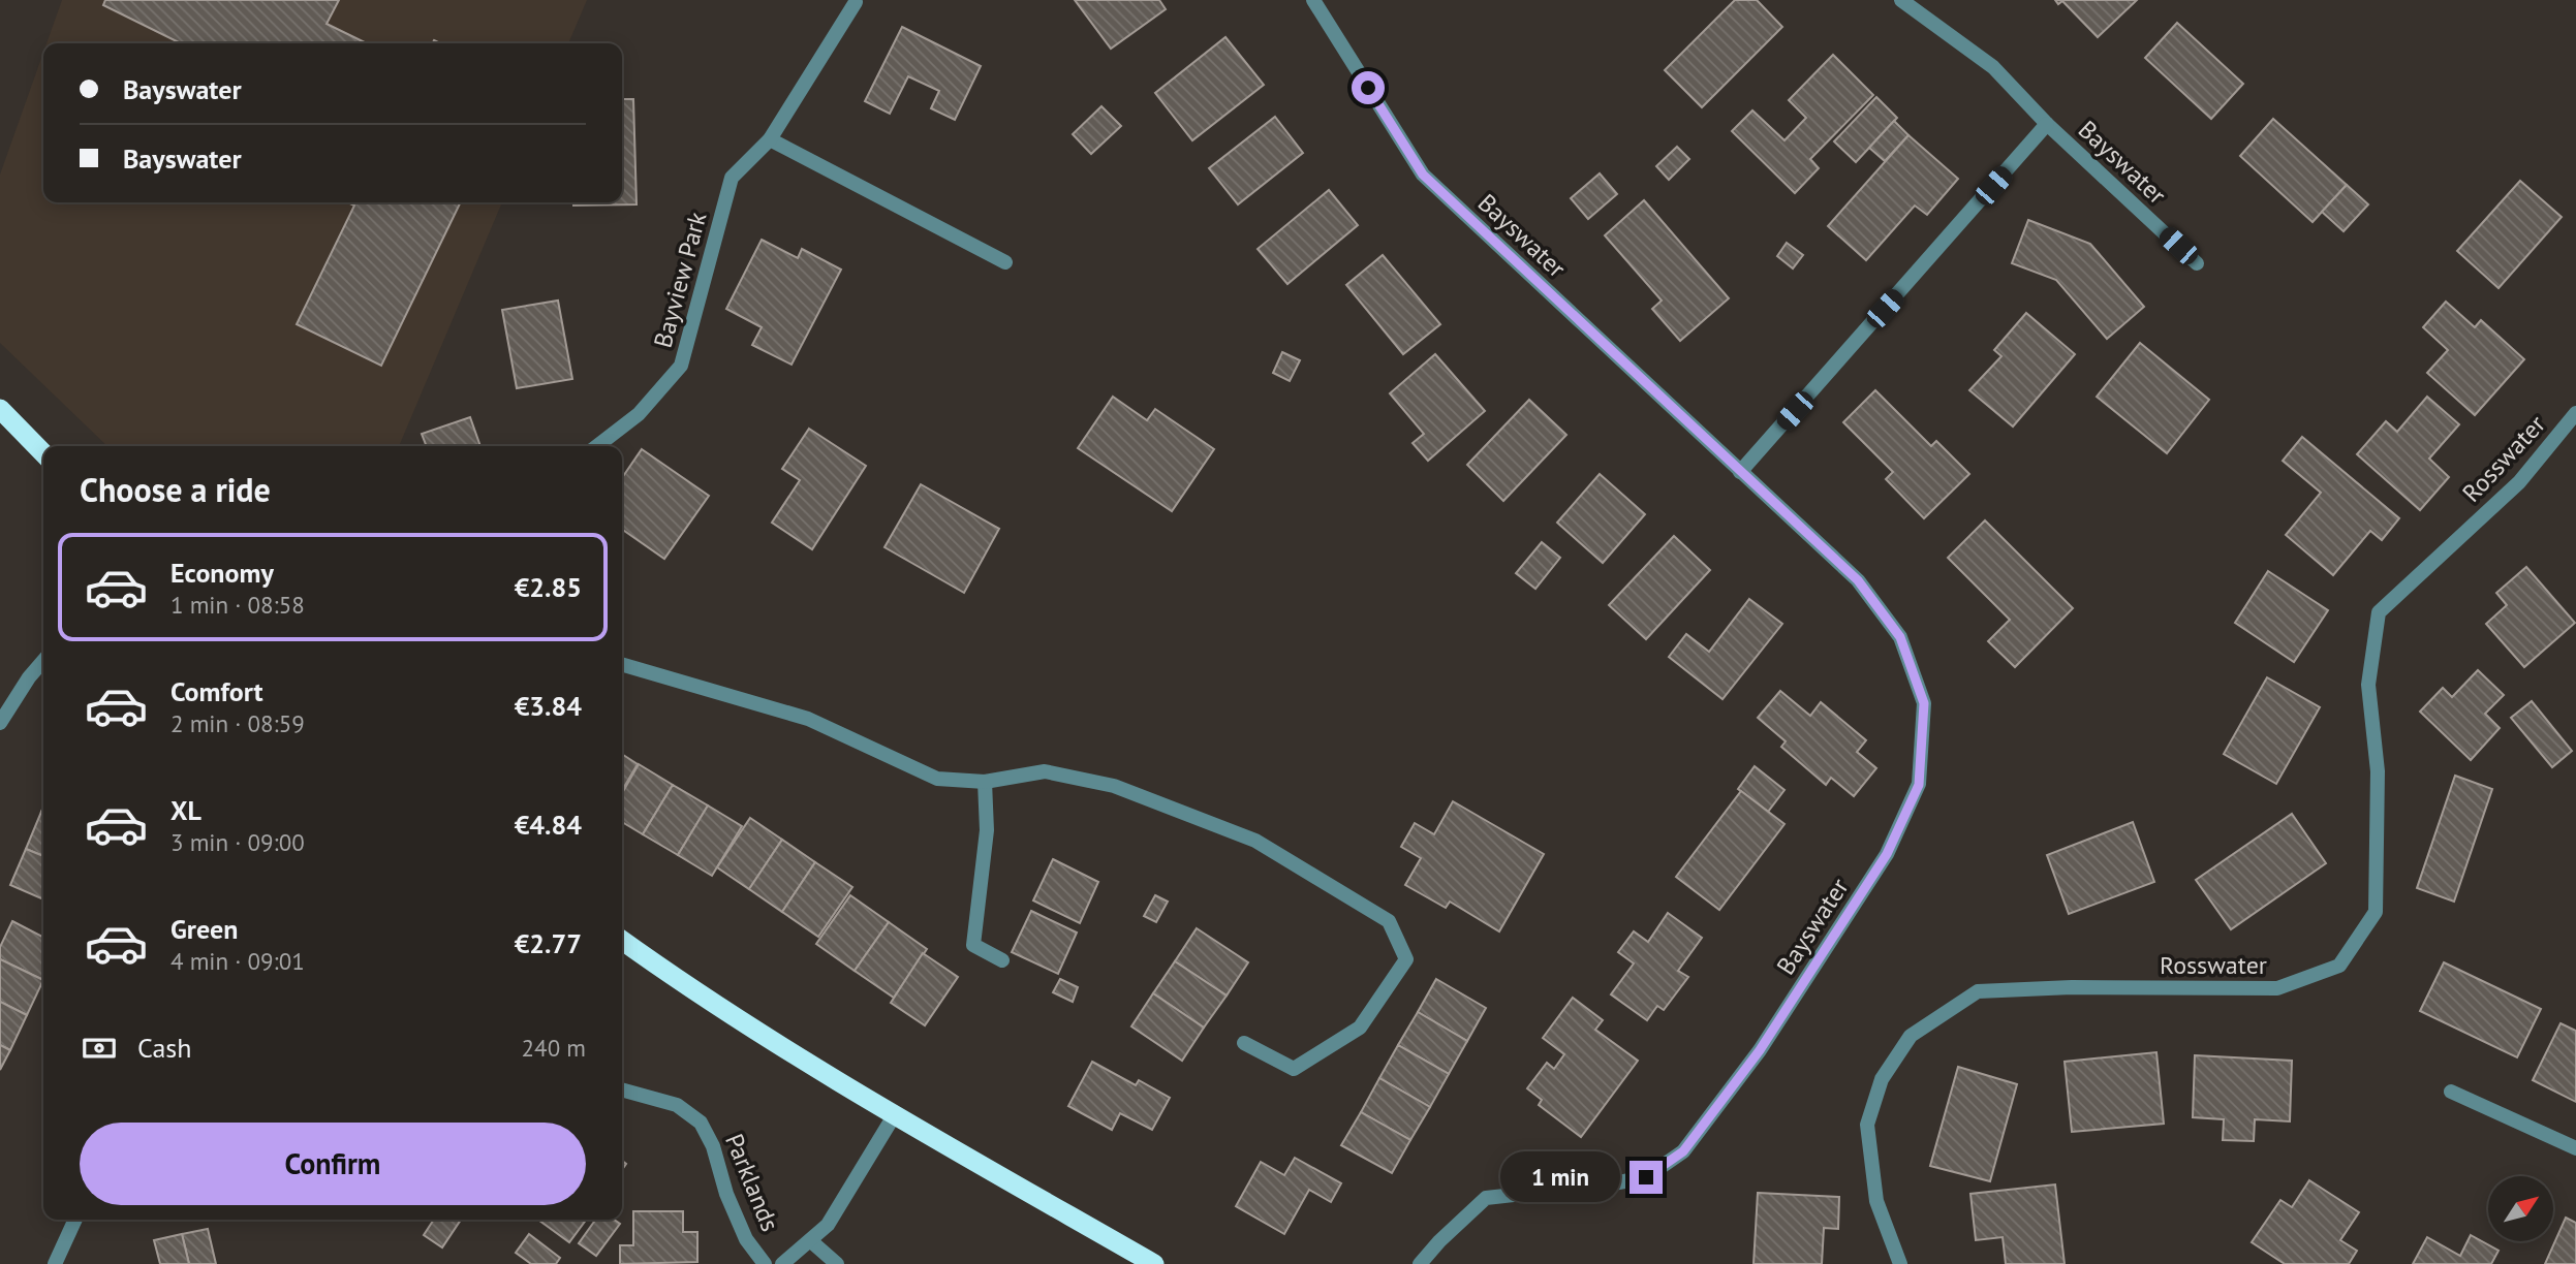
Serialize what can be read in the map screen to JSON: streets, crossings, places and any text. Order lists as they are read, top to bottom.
{
  "streets": {
    "street": [
      "Bayswater",
      "Bayview Park",
      "Rosswater",
      "Parklands"
    ]
  },
  "north": "top right",
  "page": {
    "banner": ["Bayswater", "Bayswater"],
    "heading": "Choose a ride",
    "list": [
      {
        "name": "Economy",
        "note": "1 min · 08:58",
        "value": "€2.85"
      },
      {
        "name": "Comfort",
        "note": "2 min · 08:59",
        "value": "€3.84"
      },
      {
        "name": "XL",
        "note": "3 min · 09:00",
        "value": "€4.84"
      },
      {
        "name": "Green",
        "note": "4 min · 09:01",
        "value": "€2.77"
      }
    ],
    "pay": ["Cash", "240 m"],
    "buttons": "Confirm",
    "bubble": "1 min"
  }
}
